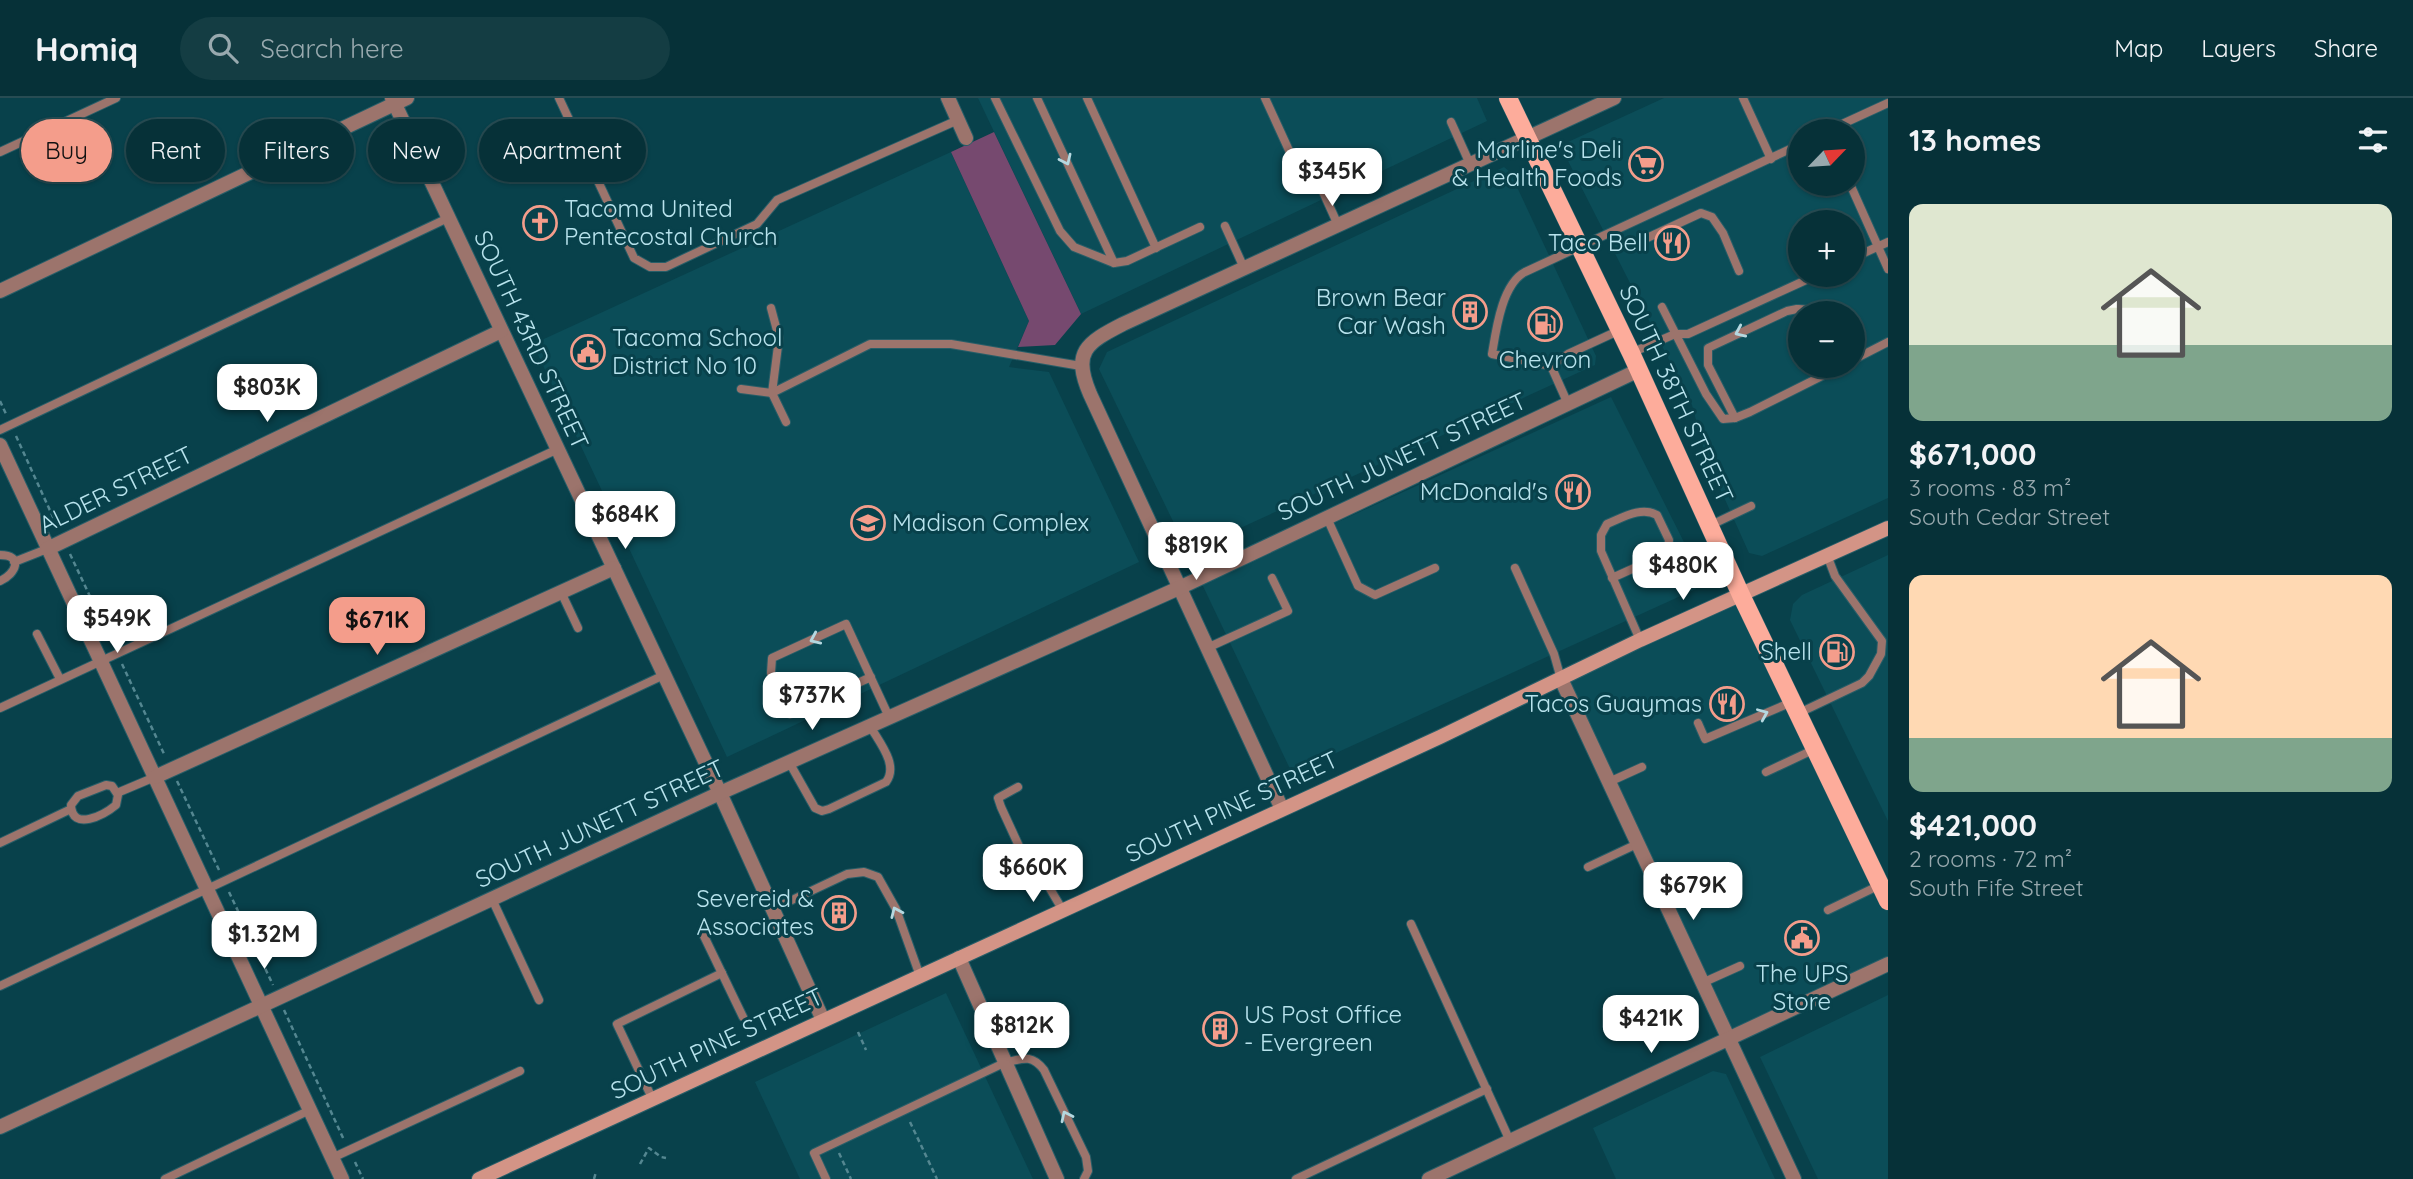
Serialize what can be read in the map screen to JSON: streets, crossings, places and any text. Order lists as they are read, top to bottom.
{
  "streets": {
    "main road": ["SOUTH 38TH STREET", "SOUTH PINE STREET"],
    "street": ["SOUTH 43RD STREET", "SOUTH JUNETT STREET", "ALDER STREET"]
  },
  "crossings": [
    ["SOUTH 43RD STREET", "SOUTH JUNETT STREET"],
    ["SOUTH 43RD STREET", "ALDER STREET"],
    ["SOUTH 43RD STREET", "SOUTH PINE STREET"],
    ["SOUTH 38TH STREET", "SOUTH JUNETT STREET"],
    ["SOUTH 38TH STREET", "SOUTH PINE STREET"]
  ],
  "places": {
    "supermarket": ["Marline's Deli & Health Foods"],
    "church": ["Tacoma United Pentecostal Church"],
    "restaurant": ["Taco Bell", "McDonald's", "Tacos Guaymas"],
    "building": ["Brown Bear Car Wash", "Severeid & Associates", "US Post Office - Evergreen"],
    "fuel station": ["Chevron", "Shell"],
    "public building": ["Tacoma School District No 10", "The UPS Store"],
    "school or university": ["Madison Complex"]
  },
  "north": "top right",
  "page": {
    "header": "Homiq",
    "search": "Search here",
    "nav": ["Map", "Layers", "Share"],
    "heading": "13 homes",
    "map_buttons": ["+", "−"],
    "chip": [
      "Buy",
      "Rent",
      "Filters",
      "New",
      "Apartment"
    ],
    "price": [
      "$345K",
      "$803K",
      "$684K",
      "$819K",
      "$480K",
      "$549K",
      "$671K",
      "$737K",
      "$660K",
      "$679K",
      "$1.32M",
      "$421K",
      "$812K"
    ],
    "list": [
      {
        "name": "$671,000",
        "note": "3 rooms · 83 m² · South Cedar Street"
      },
      {
        "name": "$421,000",
        "note": "2 rooms · 72 m² · South Fife Street"
      }
    ]
  }
}
